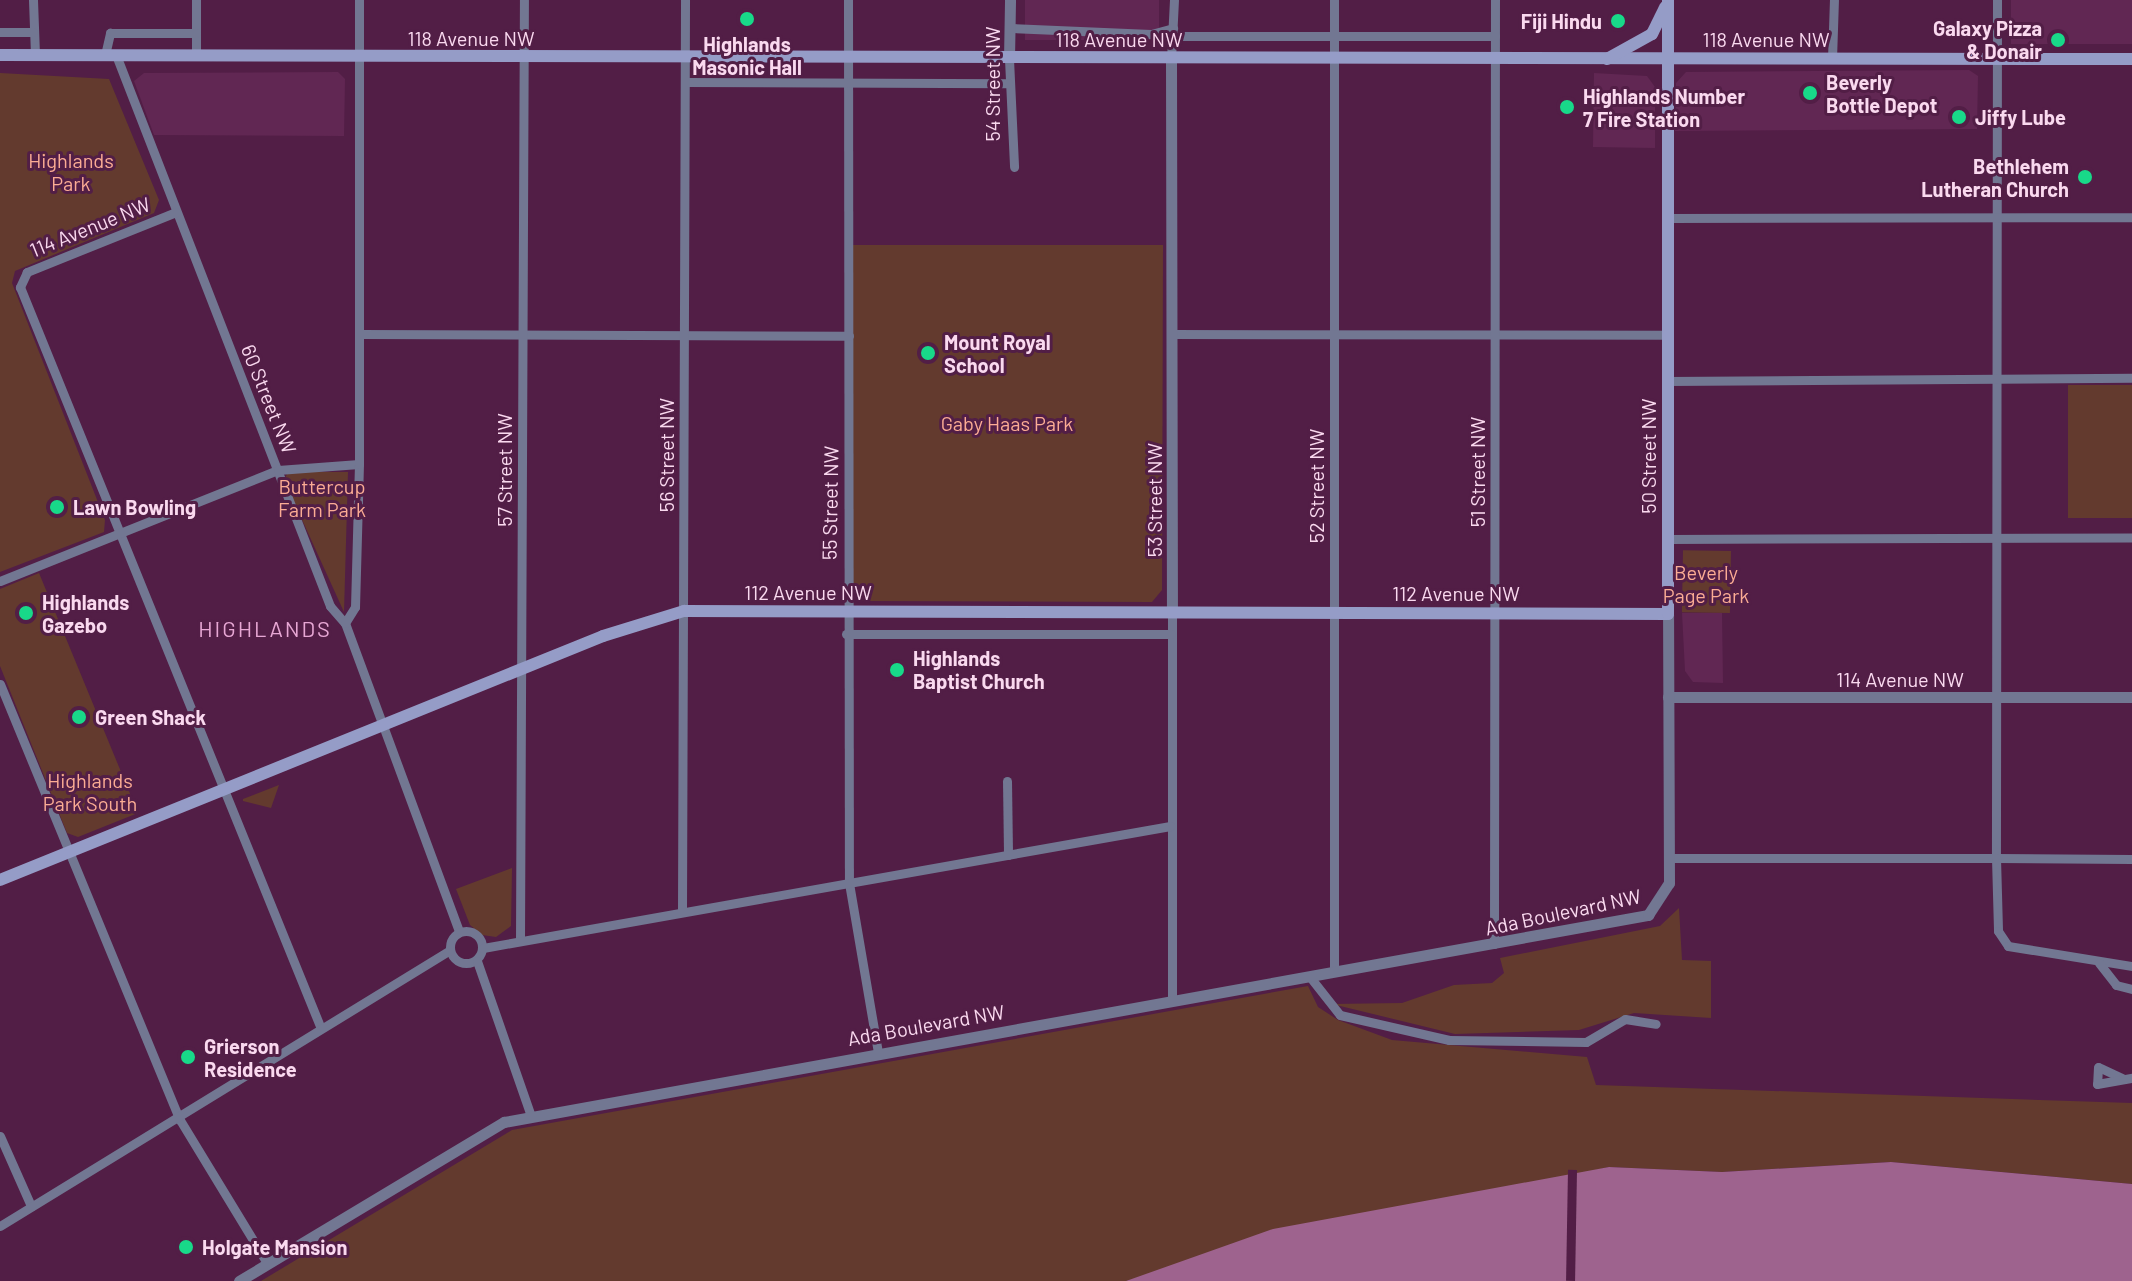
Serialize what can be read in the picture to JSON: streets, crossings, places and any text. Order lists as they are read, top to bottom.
{
  "streets": {
    "main road": ["118 Avenue NW", "50 Street NW", "112 Avenue NW"],
    "street": [
      "54 Street NW",
      "114 Avenue NW",
      "60 Street NW",
      "56 Street NW",
      "57 Street NW",
      "51 Street NW",
      "52 Street NW",
      "53 Street NW",
      "55 Street NW",
      "Ada Boulevard NW"
    ]
  },
  "crossings": [
    ["118 Avenue NW", "54 Street NW"],
    ["118 Avenue NW", "60 Street NW"],
    ["118 Avenue NW", "56 Street NW"],
    ["118 Avenue NW", "50 Street NW"],
    ["118 Avenue NW", "57 Street NW"],
    ["118 Avenue NW", "51 Street NW"],
    ["118 Avenue NW", "52 Street NW"],
    ["118 Avenue NW", "53 Street NW"],
    ["118 Avenue NW", "55 Street NW"],
    ["114 Avenue NW", "60 Street NW"],
    ["114 Avenue NW", "50 Street NW"],
    ["60 Street NW", "112 Avenue NW"],
    ["56 Street NW", "112 Avenue NW"],
    ["50 Street NW", "112 Avenue NW"],
    ["50 Street NW", "Ada Boulevard NW"],
    ["57 Street NW", "112 Avenue NW"],
    ["51 Street NW", "112 Avenue NW"],
    ["51 Street NW", "Ada Boulevard NW"],
    ["52 Street NW", "112 Avenue NW"],
    ["52 Street NW", "Ada Boulevard NW"],
    ["53 Street NW", "112 Avenue NW"],
    ["53 Street NW", "Ada Boulevard NW"],
    ["55 Street NW", "112 Avenue NW"],
    ["55 Street NW", "Ada Boulevard NW"]
  ],
  "districts": ["HIGHLANDS"],
  "parks": [
    "Highlands Park",
    "Gaby Haas Park",
    "Buttercup Farm Park",
    "Beverly Page Park",
    "Highlands Park South"
  ],
  "places": [
    "Highlands Masonic Hall",
    "Fiji Hindu",
    "Galaxy Pizza & Donair",
    "Beverly Bottle Depot",
    "Highlands Number 7 Fire Station",
    "Jiffy Lube",
    "Bethlehem Lutheran Church",
    "Mount Royal School",
    "Lawn Bowling",
    "Highlands Gazebo",
    "Highlands Baptist Church",
    "Green Shack",
    "Grierson Residence",
    "Holgate Mansion"
  ]
}
